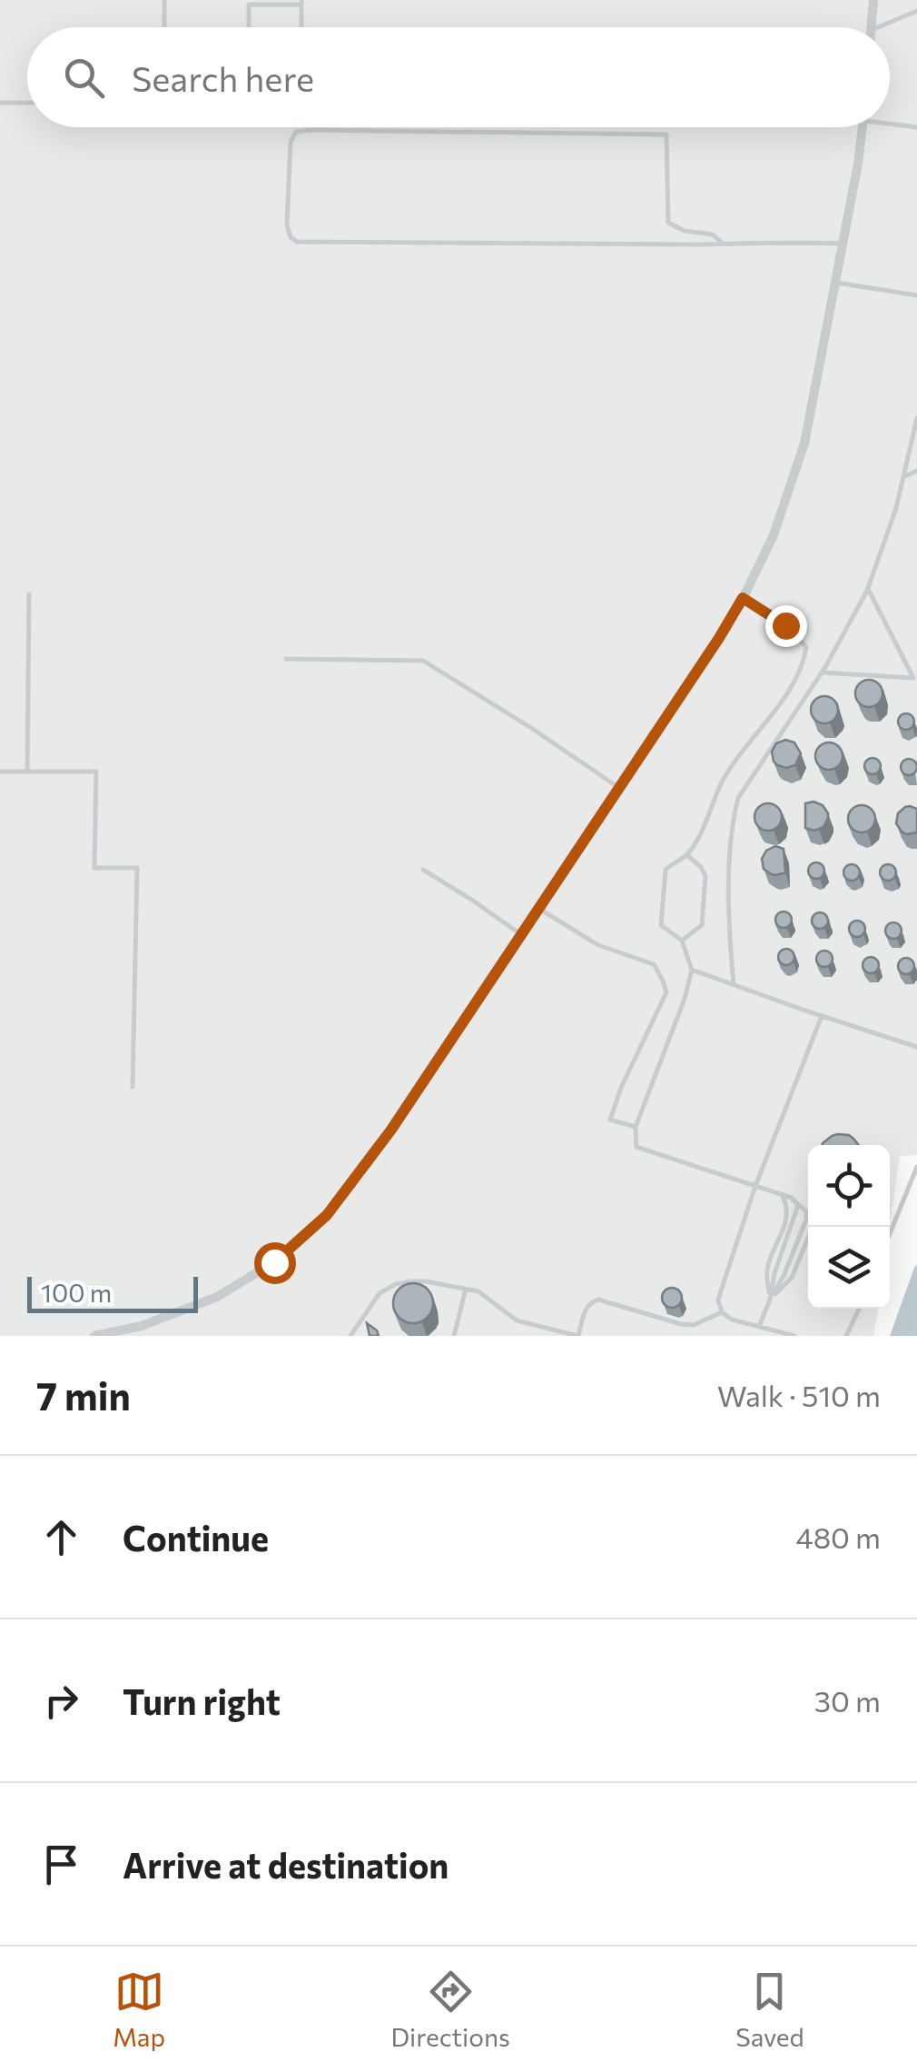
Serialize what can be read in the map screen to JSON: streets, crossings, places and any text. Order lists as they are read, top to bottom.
{
  "scale_bar": "100 m",
  "page": {
    "search": "Search here",
    "scale": "100 m",
    "heading": ["7 min", "Walk · 510 m"],
    "list": [
      ["Continue", "480 m"],
      ["Turn right", "30 m"],
      "Arrive at destination"
    ],
    "nav": ["Map", "Directions", "Saved"]
  }
}
